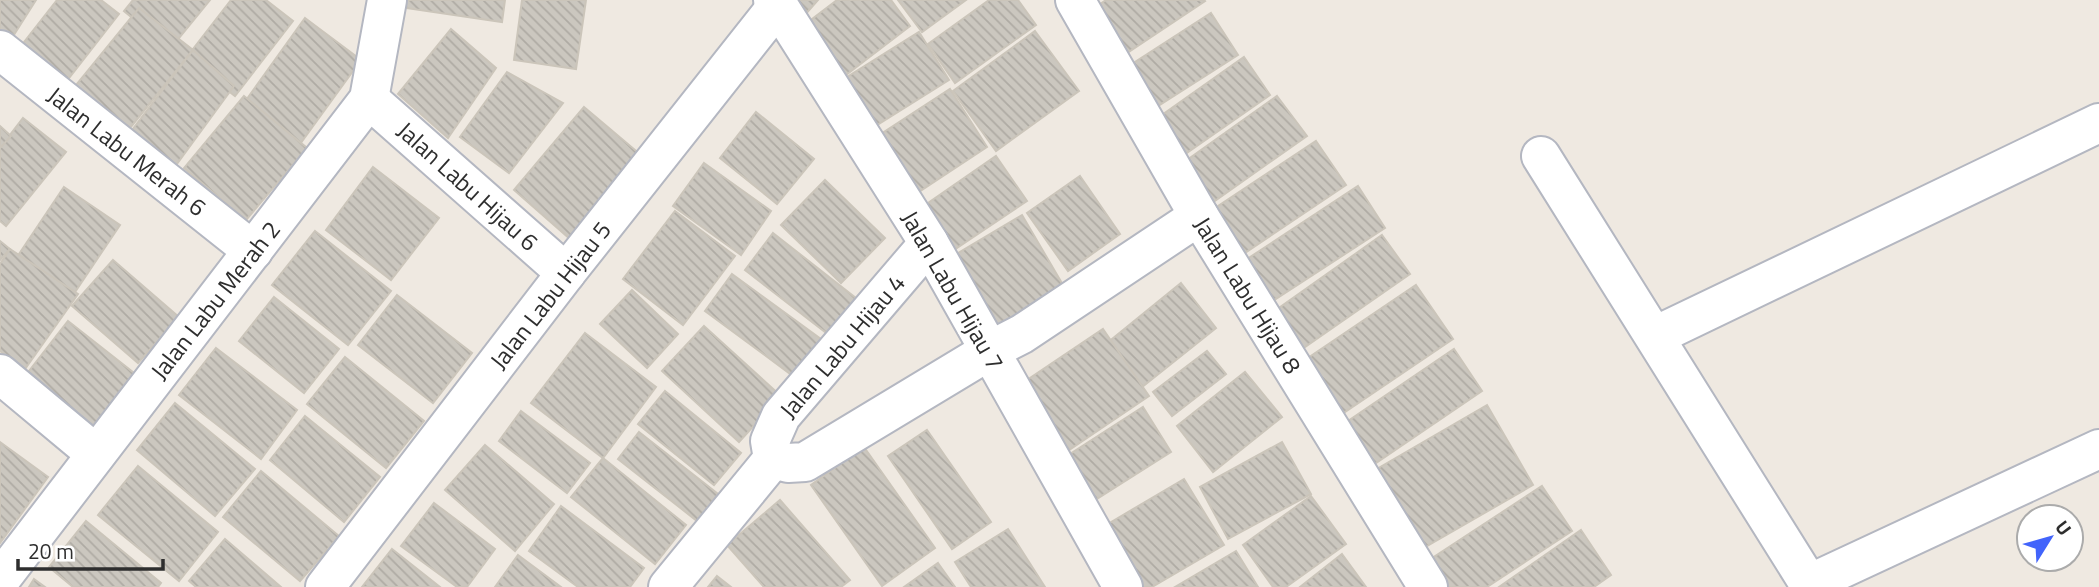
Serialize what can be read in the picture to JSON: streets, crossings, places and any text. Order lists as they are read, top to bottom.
{
  "streets": {
    "street": [
      "Jalan Labu Merah 6",
      "Jalan Labu Hijau 6",
      "Jalan Labu Hijau 7",
      "Jalan Labu Hijau 5",
      "Jalan Labu Hijau 8",
      "Jalan Labu Merah 2",
      "Jalan Labu Hijau 4"
    ]
  },
  "crossings": [
    ["Jalan Labu Merah 6", "Jalan Labu Merah 2"],
    ["Jalan Labu Hijau 6", "Jalan Labu Hijau 5"],
    ["Jalan Labu Hijau 6", "Jalan Labu Merah 2"],
    ["Jalan Labu Hijau 7", "Jalan Labu Hijau 5"],
    ["Jalan Labu Hijau 7", "Jalan Labu Hijau 4"]
  ],
  "scale_bar": "20 m",
  "north": "top right"
}
